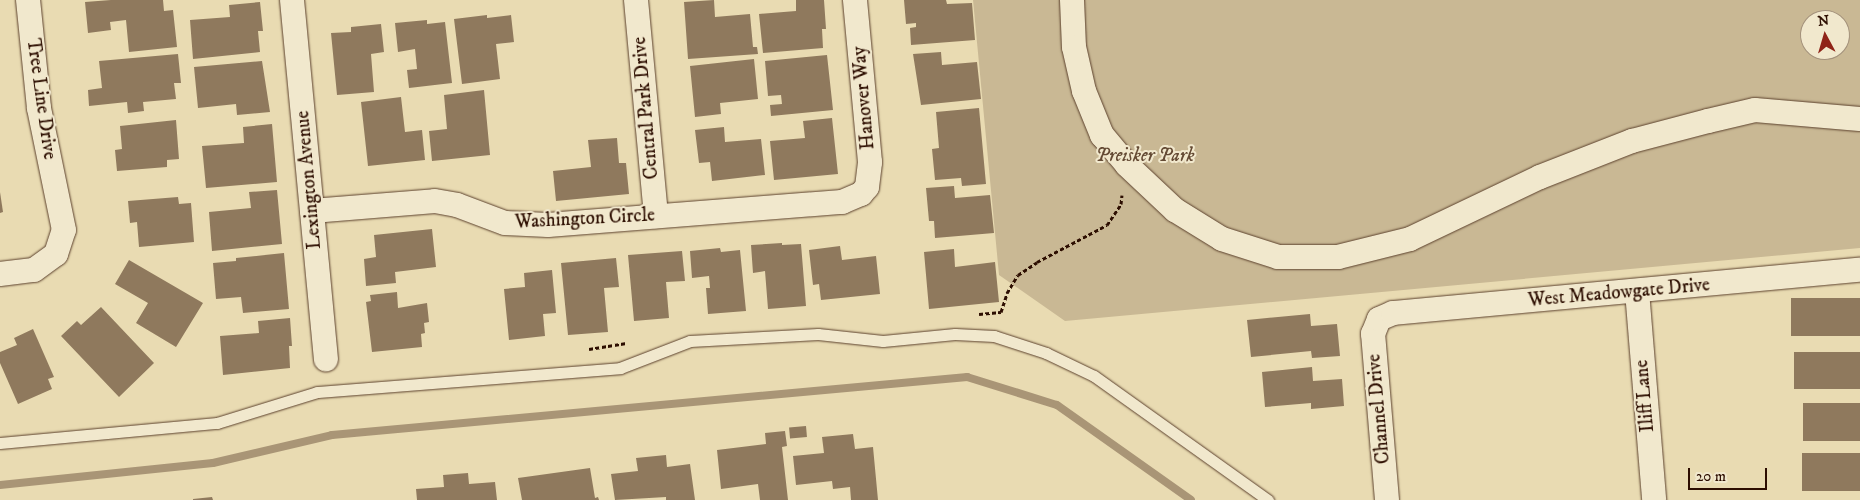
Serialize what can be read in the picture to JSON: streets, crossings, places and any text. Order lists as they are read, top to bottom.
{
  "streets": {
    "street": [
      "Hanover Way",
      "Tree Line Drive",
      "Central Park Drive",
      "Lexington Avenue",
      "Washington Circle",
      "West Meadowgate Drive",
      "Iliff Lane",
      "Channel Drive"
    ]
  },
  "crossings": [
    ["Hanover Way", "Washington Circle"],
    ["Central Park Drive", "Washington Circle"],
    ["Lexington Avenue", "Washington Circle"],
    ["West Meadowgate Drive", "Iliff Lane"],
    ["West Meadowgate Drive", "Channel Drive"]
  ],
  "parks": ["Preisker Park"],
  "scale_bar": "20 m",
  "north": "top"
}
